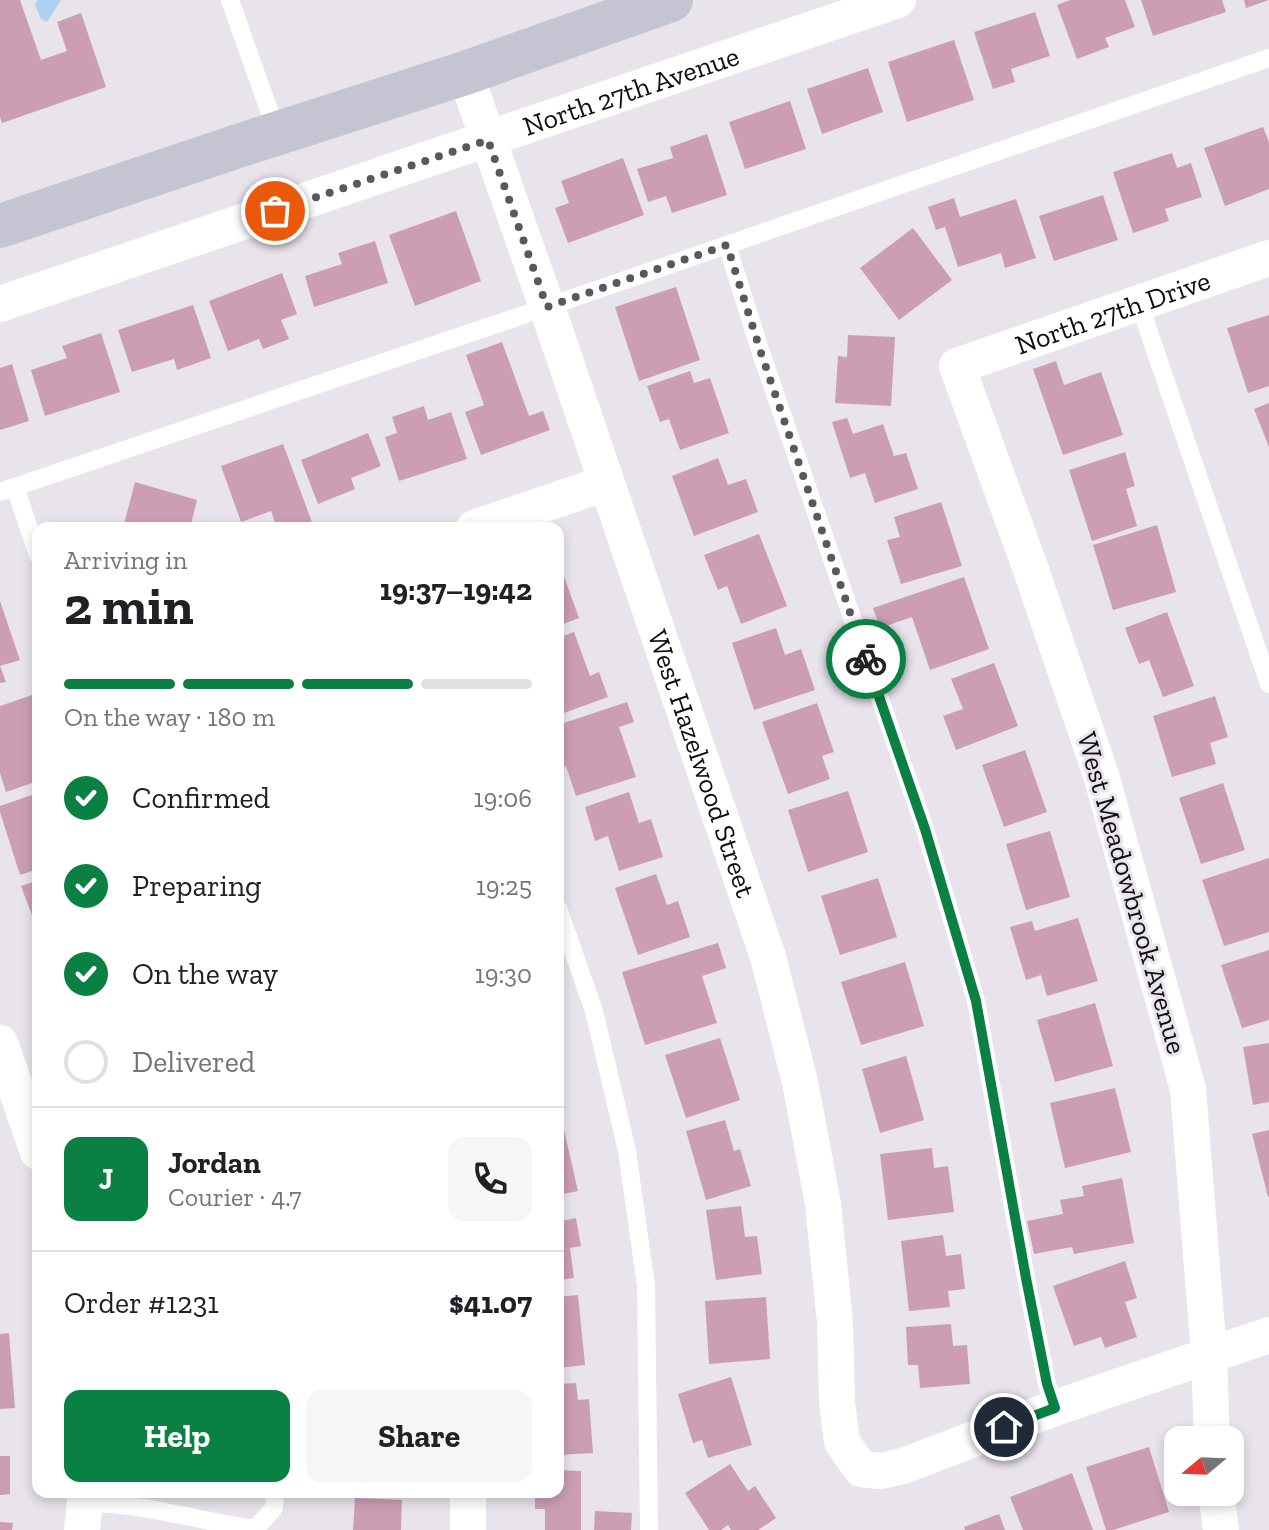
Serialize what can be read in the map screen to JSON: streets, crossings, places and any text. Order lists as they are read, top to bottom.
{
  "streets": {
    "street": [
      "North 27th Avenue",
      "North 27th Drive",
      "West Hazelwood Street",
      "West Meadowbrook Avenue"
    ]
  },
  "crossings": [
    ["North 27th Avenue", "West Hazelwood Street"],
    ["North 27th Drive", "West Meadowbrook Avenue"]
  ],
  "north": "left",
  "page": {
    "heading": ["2 min", "Arriving in", "19:37–19:42"],
    "panel": [
      "Jordan",
      "Courier · 4.7",
      "Order #1231",
      "$41.07"
    ],
    "bar": "On the way · 180 m",
    "list": [
      ["Confirmed", "19:06"],
      ["Preparing", "19:25"],
      ["On the way", "19:30"],
      "Delivered"
    ],
    "round": "J",
    "buttons": ["Help", "Share"]
  }
}
